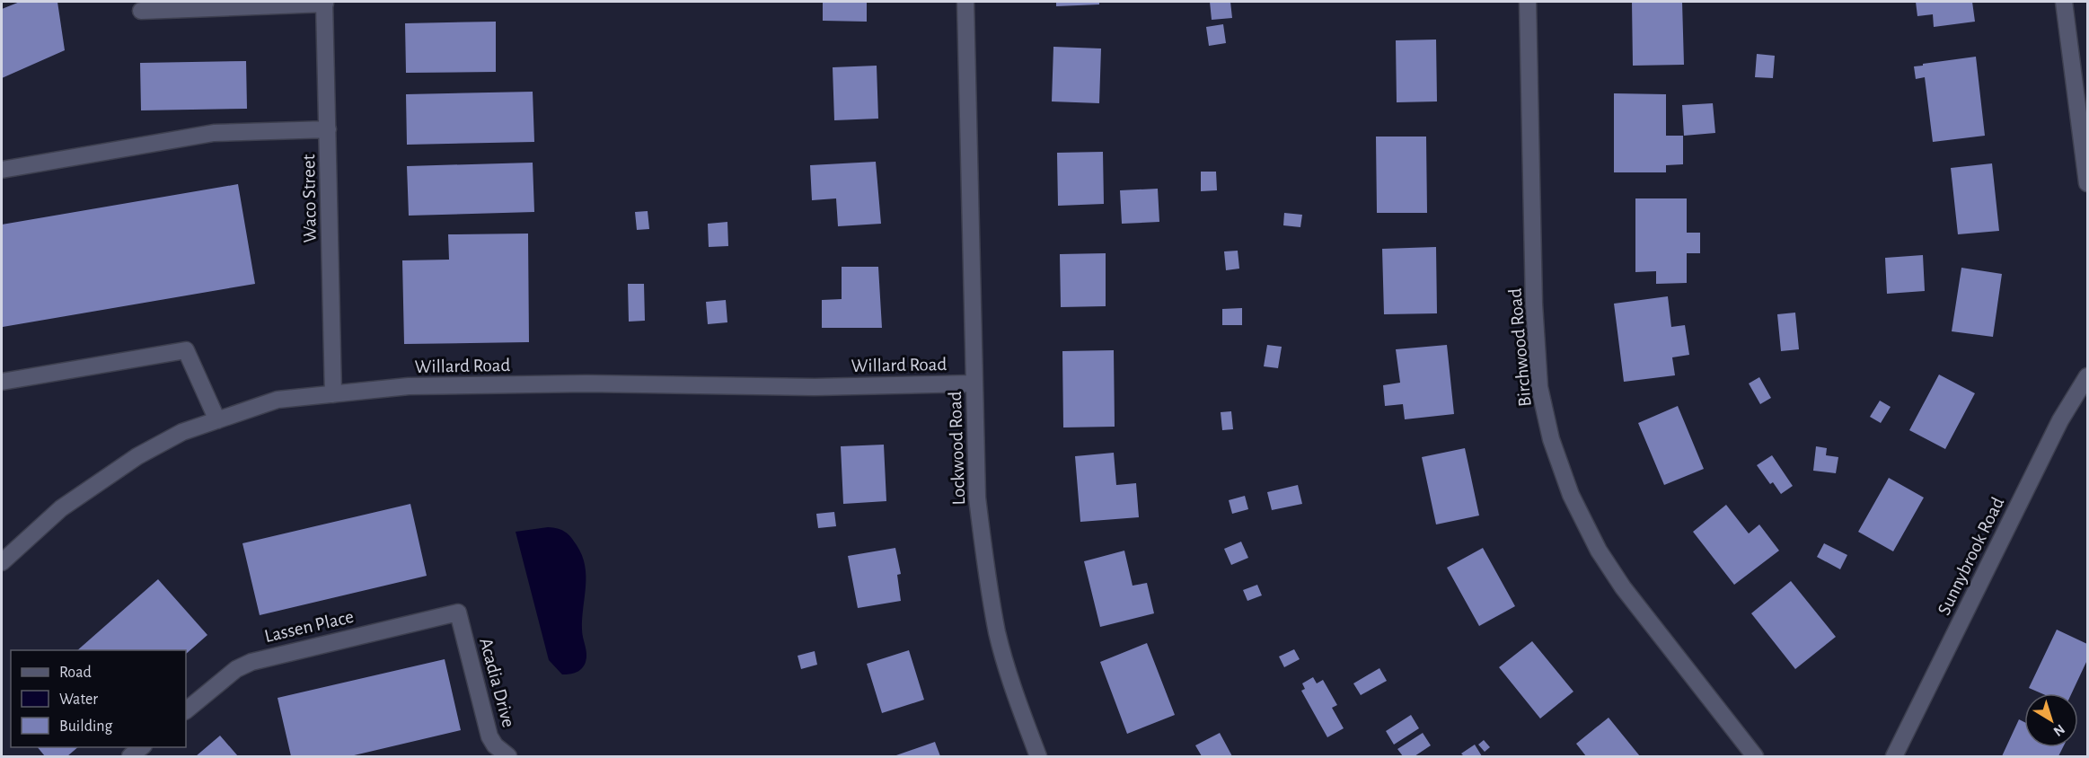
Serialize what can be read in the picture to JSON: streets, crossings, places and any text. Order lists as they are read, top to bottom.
{
  "streets": {
    "street": [
      "Waco Street",
      "Birchwood Road",
      "Willard Road",
      "Lockwood Road",
      "Sunnybrook Road",
      "Lassen Place",
      "Acadia Drive"
    ]
  },
  "crossings": [
    ["Waco Street", "Willard Road"],
    ["Willard Road", "Lockwood Road"],
    ["Lassen Place", "Acadia Drive"]
  ],
  "legend": ["Road", "Water", "Building"],
  "north": "bottom right"
}
